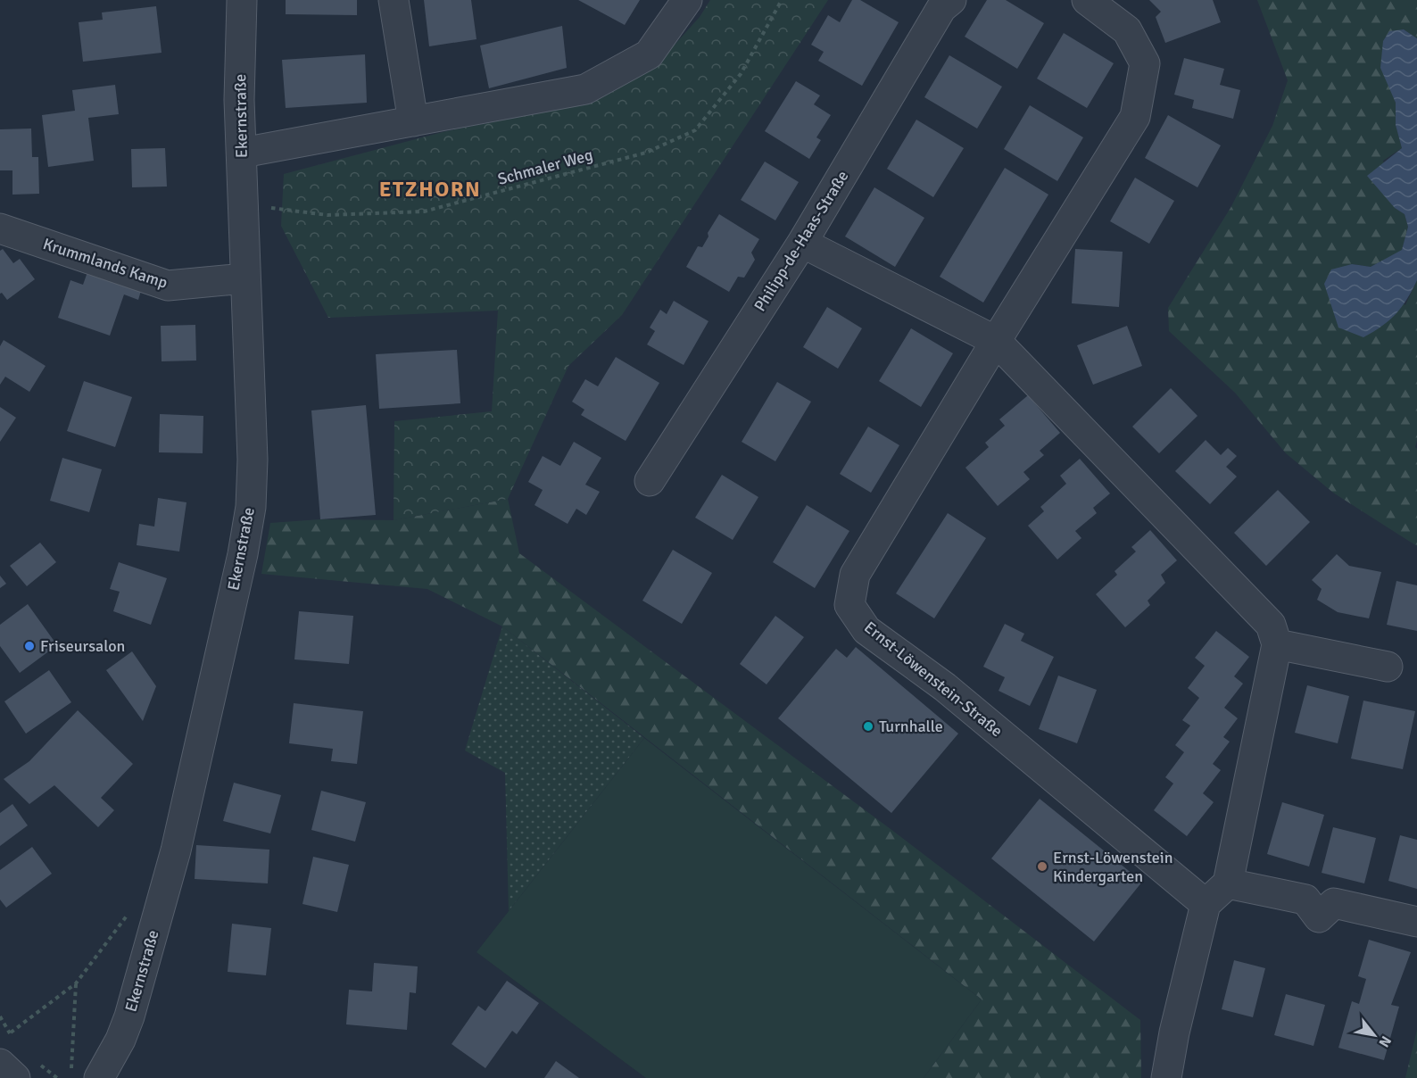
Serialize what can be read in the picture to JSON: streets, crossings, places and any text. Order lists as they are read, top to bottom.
{
  "streets": {
    "street": [
      "Ekernstraße",
      "Philipp-de-Haas-Straße",
      "Krummlands Kamp",
      "Ernst-Löwenstein-Straße"
    ],
    "path": ["Schmaler Weg"]
  },
  "crossings": [
    ["Ekernstraße", "Schmaler Weg"],
    ["Ekernstraße", "Krummlands Kamp"]
  ],
  "districts": ["ETZHORN"],
  "places": ["Friseursalon", "Turnhalle", "Ernst-Löwenstein Kindergarten"],
  "north": "bottom right"
}
